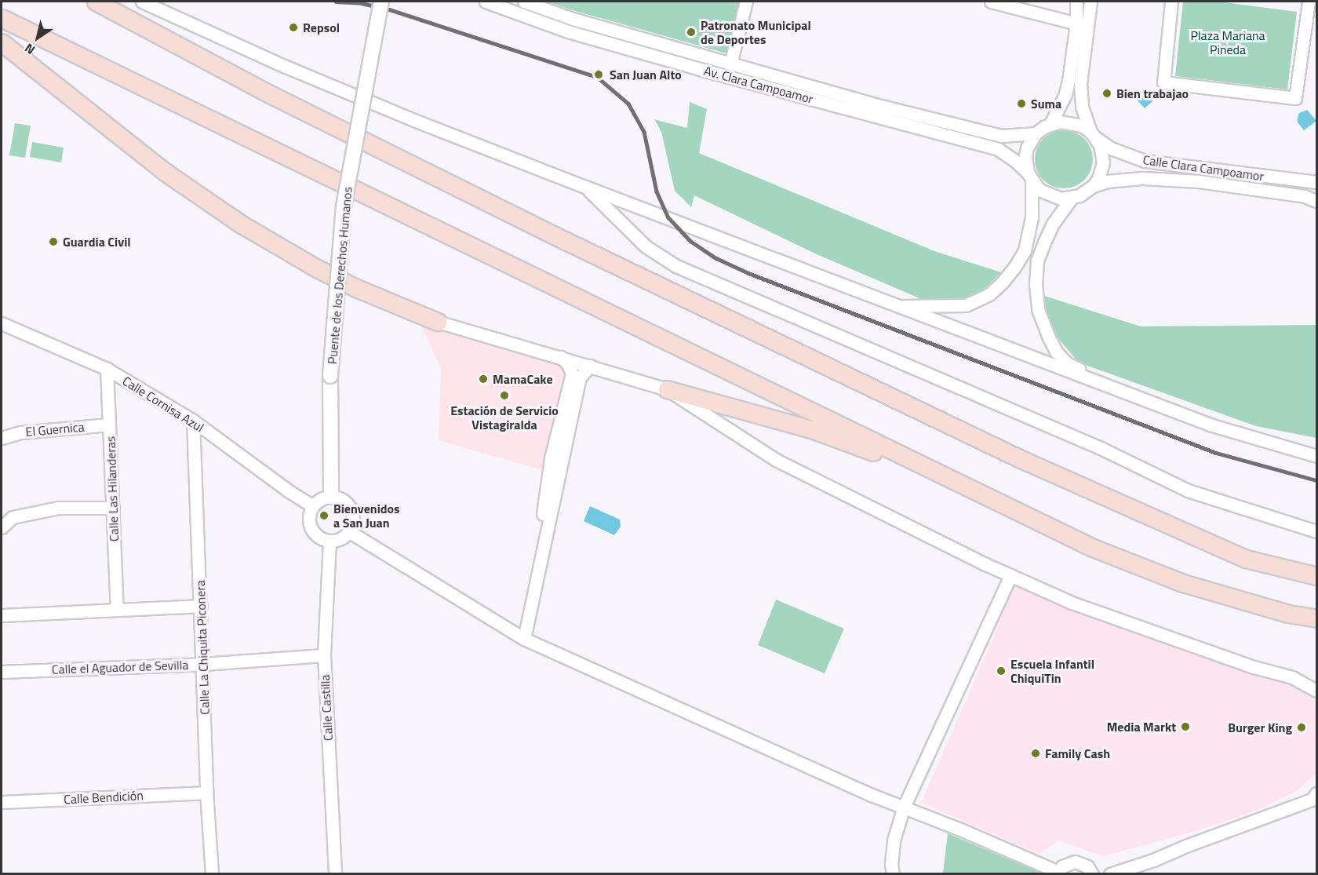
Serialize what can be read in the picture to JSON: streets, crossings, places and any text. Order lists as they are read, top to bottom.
{
  "streets": {
    "street": [
      "Av. Clara Campoamor",
      "Calle Clara Campoamor",
      "Puente de los Derechos Humanos",
      "Calle Cornisa Azul",
      "El Guernica",
      "Calle Las Hilanderas",
      "Calle La Chiquita Piconera",
      "Calle el Aguador de Sevilla",
      "Calle Castilla",
      "Calle Bendición"
    ]
  },
  "crossings": [
    ["Av. Clara Campoamor", "Calle Clara Campoamor"],
    ["Puente de los Derechos Humanos", "Calle Cornisa Azul"],
    ["Puente de los Derechos Humanos", "Calle Castilla"],
    ["Calle Cornisa Azul", "Calle Las Hilanderas"],
    ["Calle Cornisa Azul", "Calle La Chiquita Piconera"],
    ["Calle Cornisa Azul", "Calle Castilla"],
    ["El Guernica", "Calle Las Hilanderas"],
    ["Calle La Chiquita Piconera", "Calle el Aguador de Sevilla"],
    ["Calle La Chiquita Piconera", "Calle Bendición"],
    ["Calle el Aguador de Sevilla", "Calle Castilla"]
  ],
  "parks": ["Plaza Mariana Pineda"],
  "places": [
    "Repsol",
    "Patronato Municipal de Deportes",
    "San Juan Alto",
    "Bien trabajao",
    "Suma",
    "Guardia Civil",
    "MamaCake",
    "Estación de Servicio Vistagiralda",
    "Bienvenidos a San Juan",
    "Escuela Infantil ChiquiTin",
    "Media Markt",
    "Burger King",
    "Family Cash"
  ],
  "north": "bottom left"
}
